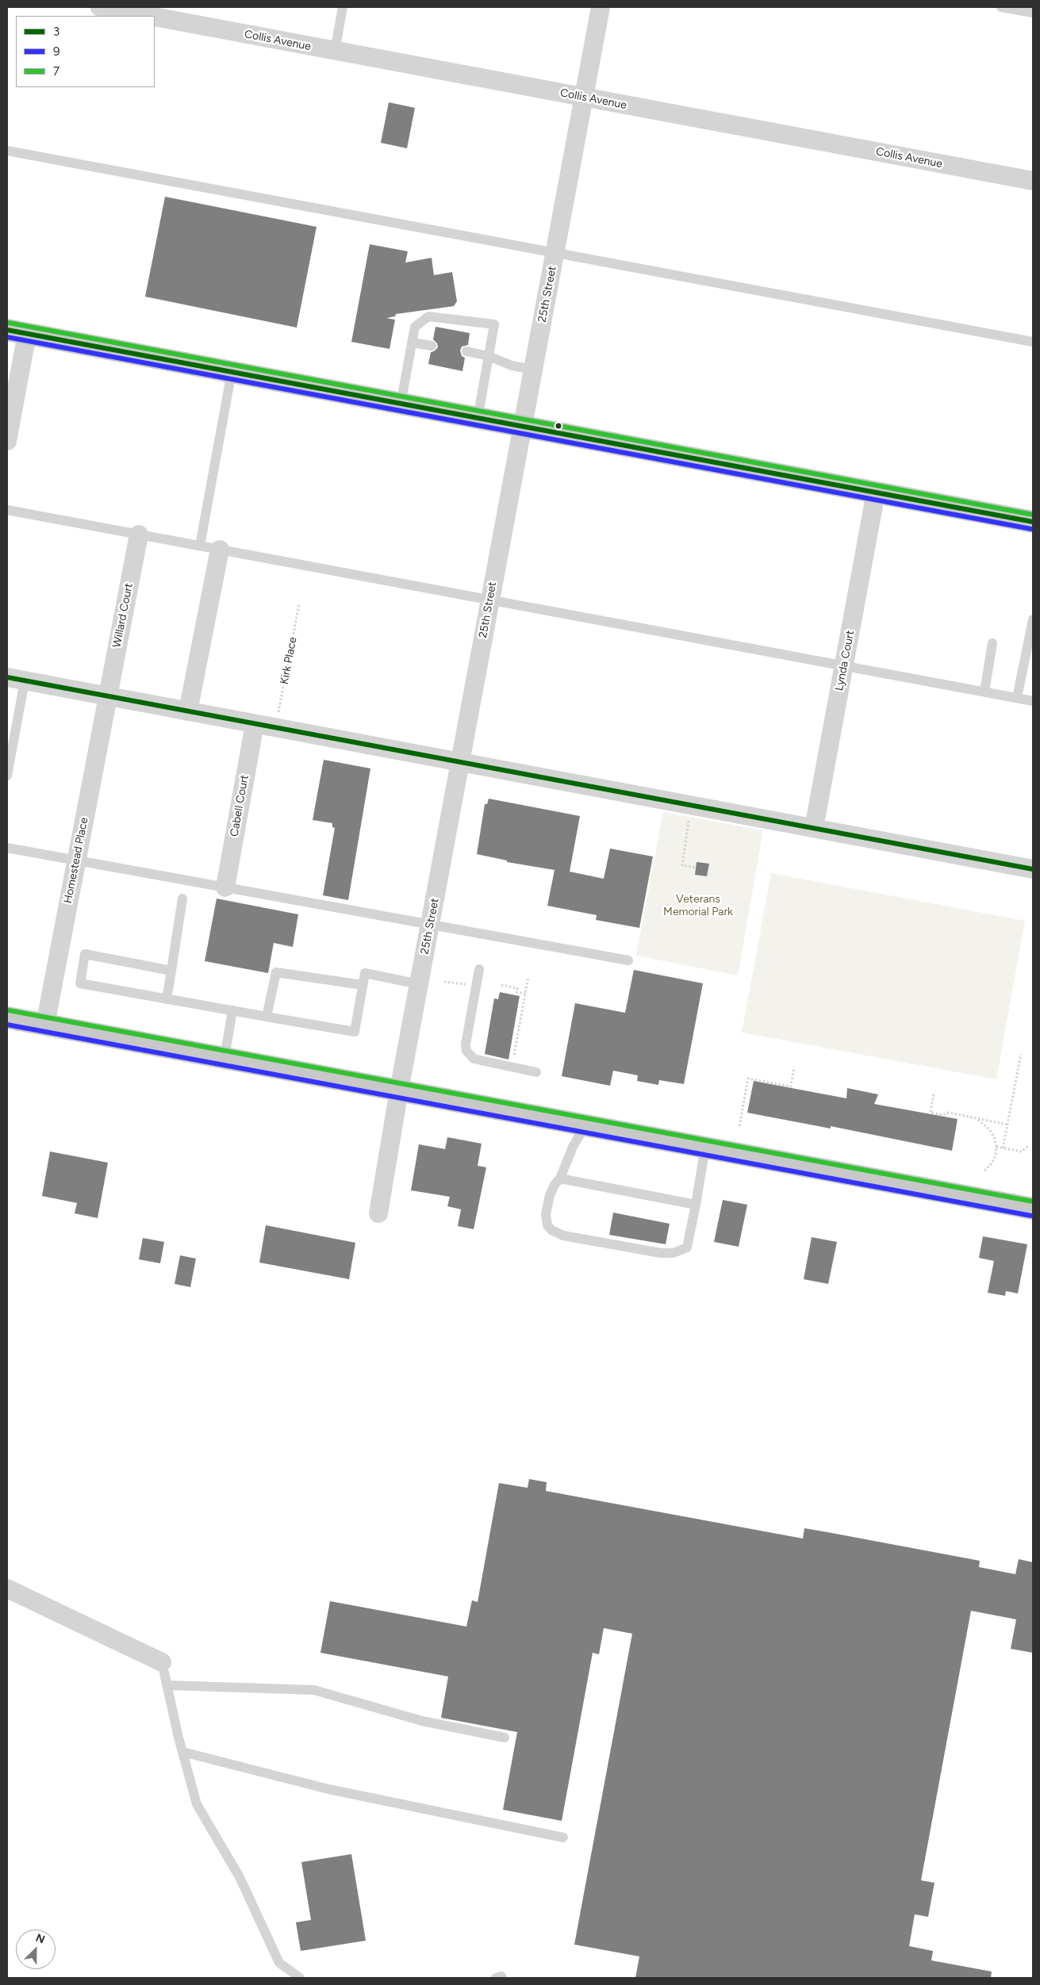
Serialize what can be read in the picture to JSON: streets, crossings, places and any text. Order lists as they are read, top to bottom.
{
  "streets": {
    "street": [
      "Collis Avenue",
      "25th Street",
      "Willard Court",
      "Lynda Court",
      "Cabell Court",
      "Homestead Place"
    ],
    "path": ["Kirk Place"]
  },
  "crossings": [
    ["Collis Avenue", "25th Street"],
    ["Willard Court", "Homestead Place"]
  ],
  "parks": ["Veterans Memorial Park"],
  "lines": ["transit line 7", "transit line 3", "transit line 9"],
  "legend": ["3", "9", "7"],
  "north": "top right"
}
